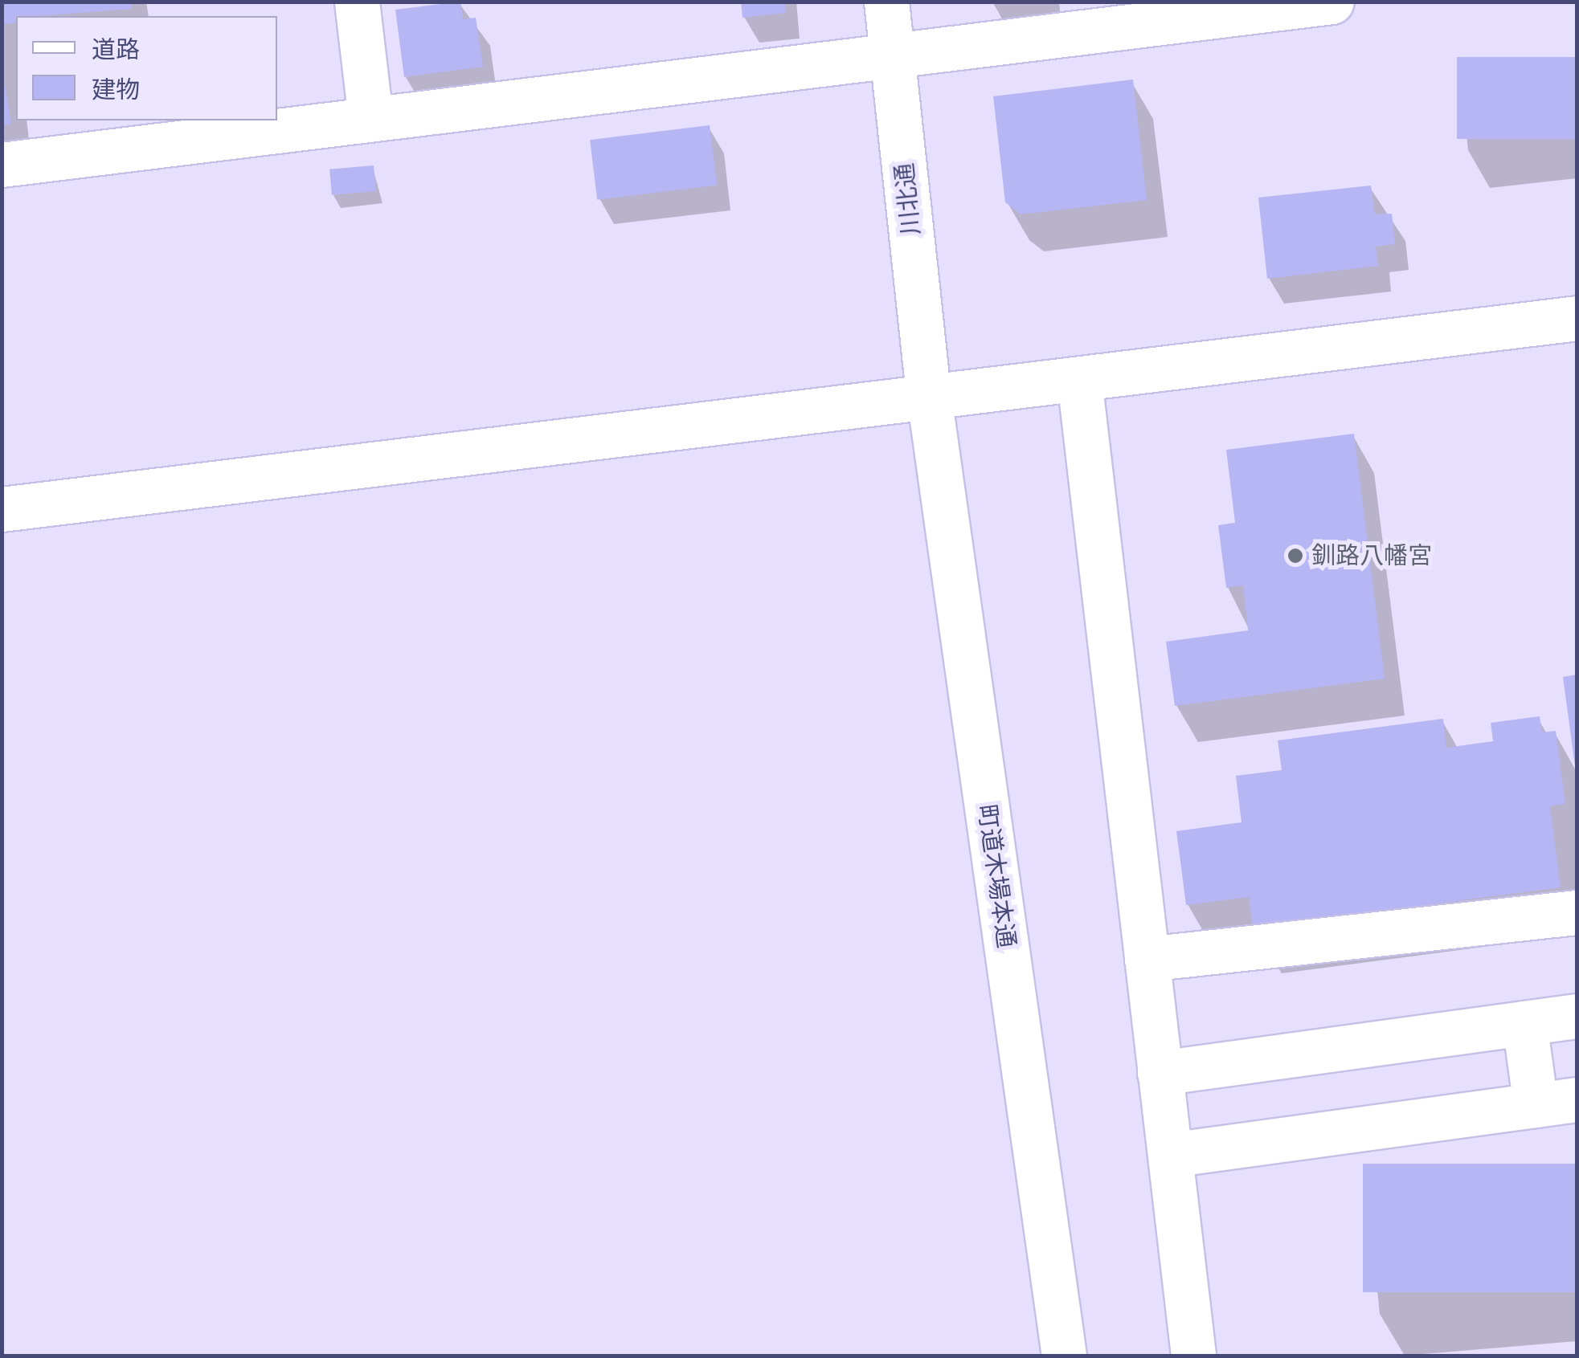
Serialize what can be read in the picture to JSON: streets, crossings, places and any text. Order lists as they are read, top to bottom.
{
  "streets": {
    "street": ["川北通", "町道木場本通"]
  },
  "crossings": [
    ["川北通", "町道木場本通"]
  ],
  "places": ["釧路八幡宮"],
  "legend": ["道路", "建物"]
}
